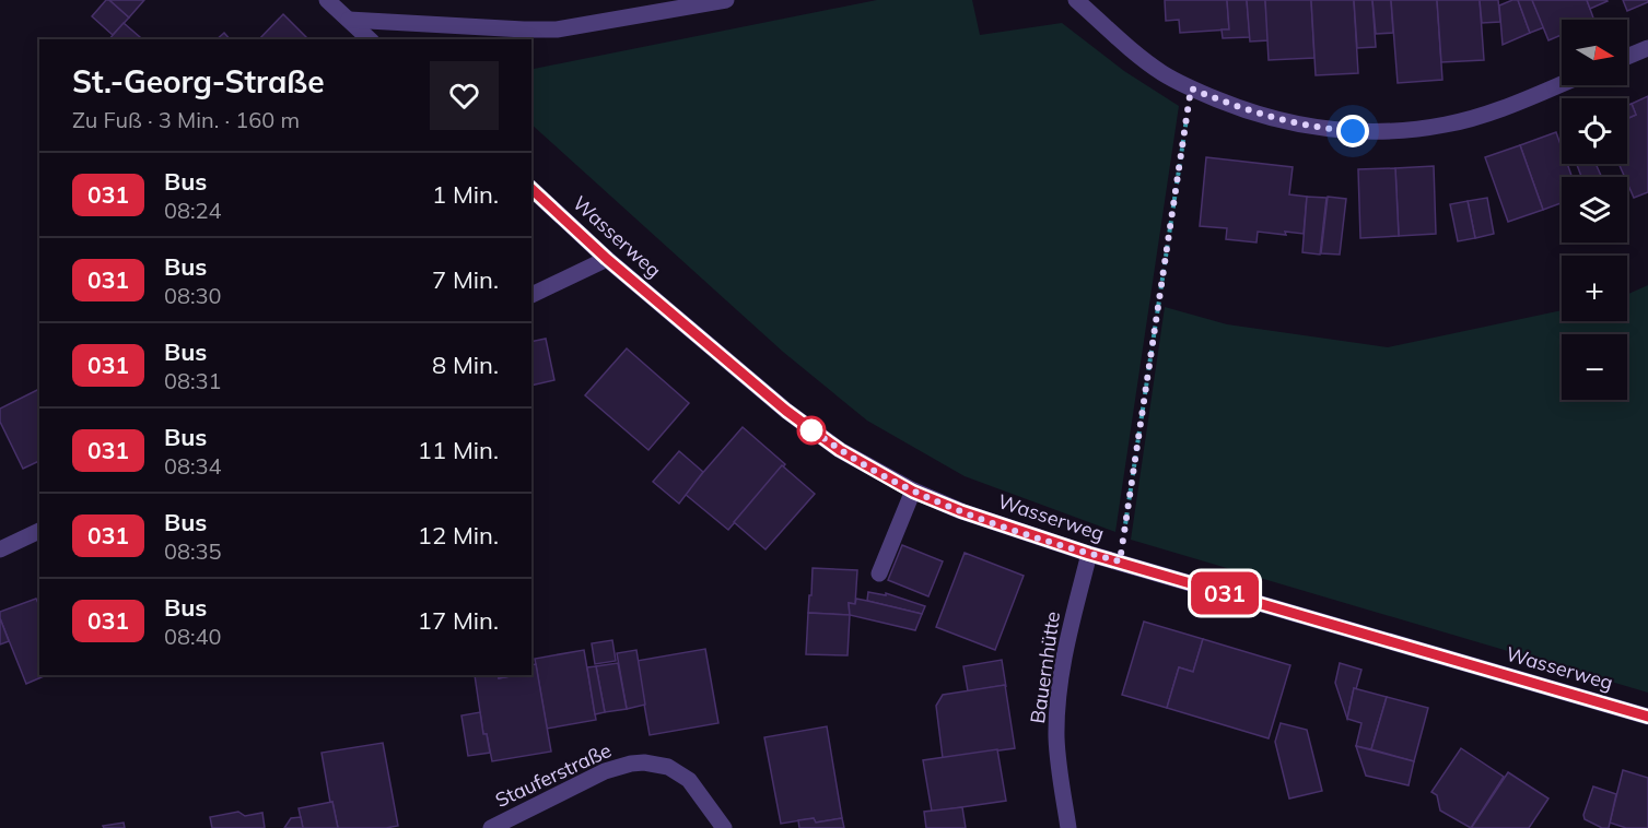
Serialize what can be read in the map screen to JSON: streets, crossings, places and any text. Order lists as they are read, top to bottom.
{
  "streets": {
    "street": ["Wasserweg", "Bauernhütte", "Stauferstraße"]
  },
  "crossings": [
    ["Wasserweg", "Bauernhütte"]
  ],
  "lines": ["bus line 031"],
  "north": "right",
  "page": {
    "on_map": "031",
    "map_buttons": ["+", "−"],
    "heading": ["St.-Georg-Straße", "Zu Fuß · 3 Min. · 160 m"],
    "list": [
      {
        "mark": "031",
        "name": "Bus",
        "note": "08:24",
        "value": "1 Min."
      },
      {
        "mark": "031",
        "name": "Bus",
        "note": "08:30",
        "value": "7 Min."
      },
      {
        "mark": "031",
        "name": "Bus",
        "note": "08:31",
        "value": "8 Min."
      },
      {
        "mark": "031",
        "name": "Bus",
        "note": "08:34",
        "value": "11 Min."
      },
      {
        "mark": "031",
        "name": "Bus",
        "note": "08:35",
        "value": "12 Min."
      },
      {
        "mark": "031",
        "name": "Bus",
        "note": "08:40",
        "value": "17 Min."
      }
    ]
  }
}
